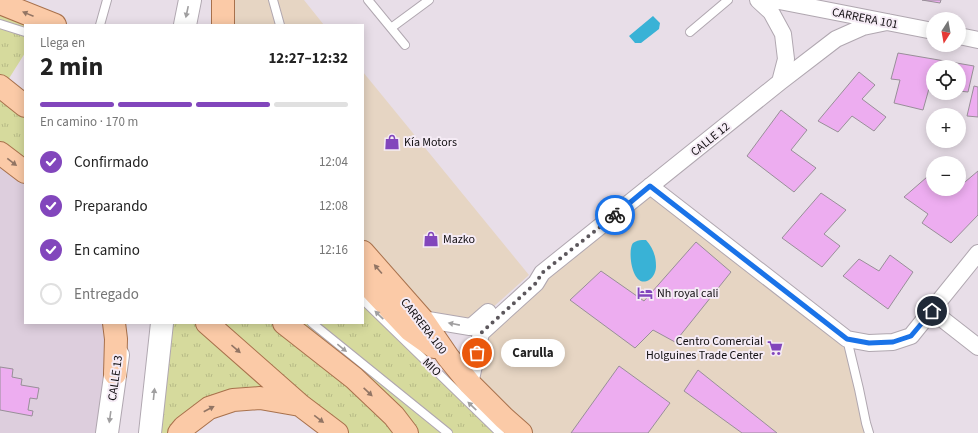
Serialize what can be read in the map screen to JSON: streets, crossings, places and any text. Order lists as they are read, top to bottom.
{
  "streets": {
    "main road": ["CARRERA 100", "CALLE 13"],
    "street": ["CARRERA 101", "CALLE 12"],
    "lane": ["MIO"]
  },
  "crossings": [
    ["CARRERA 101", "CALLE 12"],
    ["CALLE 12", "CARRERA 100"]
  ],
  "places": {
    "shop": ["Kía Motors", "Mazko"],
    "hotel": ["Nh royal cali"],
    "supermarket": ["Centro Comercial Holguines Trade Center"],
    "other": ["Carulla"]
  },
  "north": "bottom",
  "page": {
    "map_buttons": ["+", "−"],
    "heading": ["2 min", "Llega en", "12:27–12:32"],
    "bar": "En camino · 170 m",
    "list": [
      ["Confirmado", "12:04"],
      ["Preparando", "12:08"],
      ["En camino", "12:16"],
      "Entregado"
    ],
    "bubble": "Carulla"
  }
}
